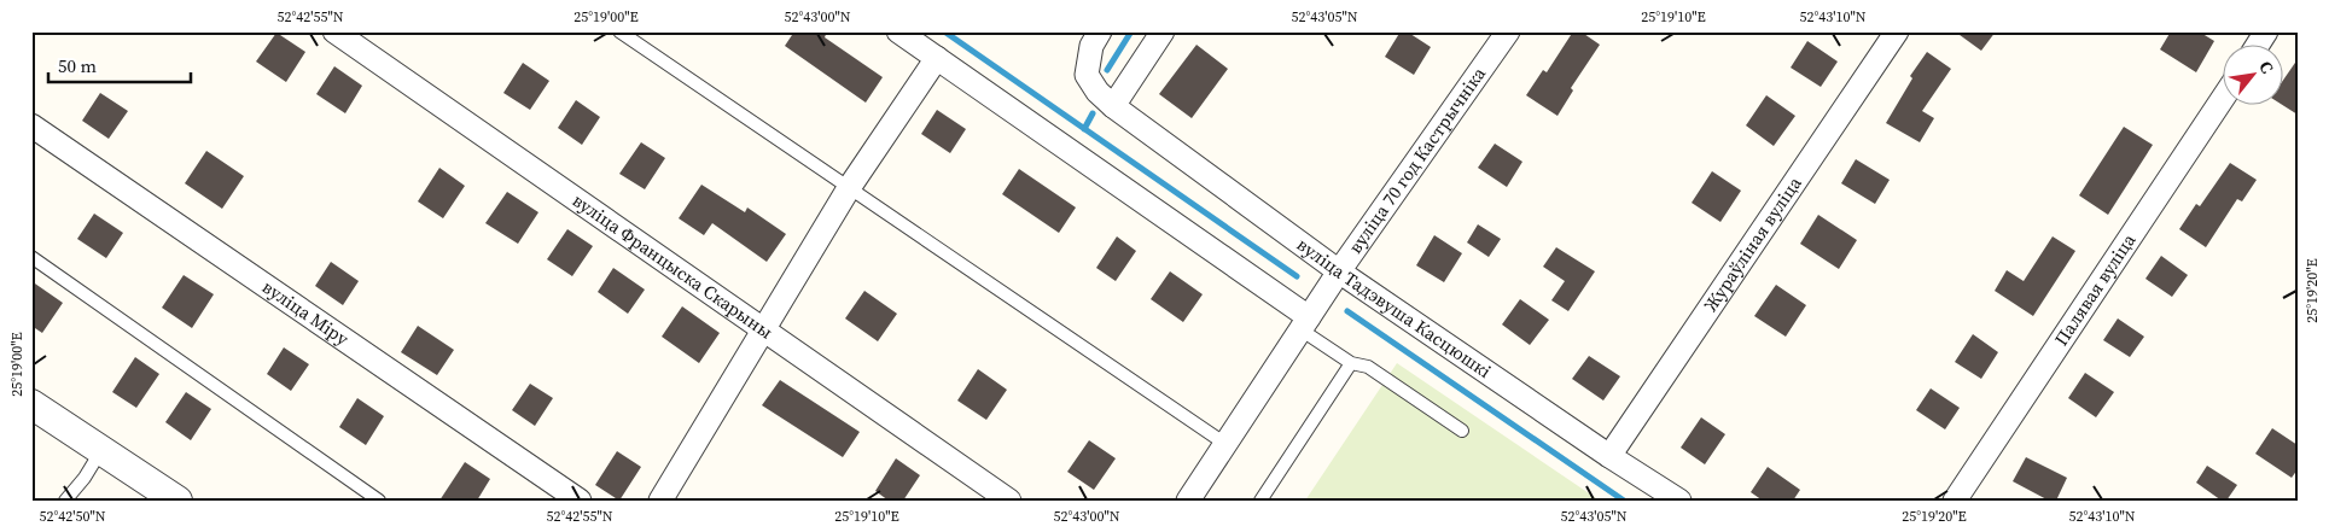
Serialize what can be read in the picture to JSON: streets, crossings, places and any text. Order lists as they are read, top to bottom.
{
  "streets": {
    "street": [
      "вуліца 70 год Кастрычніка",
      "Жураўліная вуліца",
      "вуліца Францыска Скарыны",
      "Палявая вуліца",
      "вуліца Тадэвуша Касцюшкі",
      "вуліца Міру"
    ]
  },
  "crossings": [
    ["вуліца 70 год Кастрычніка", "вуліца Тадэвуша Касцюшкі"],
    ["Жураўліная вуліца", "вуліца Тадэвуша Касцюшкі"]
  ],
  "scale_bar": "50 m",
  "north": "top right",
  "coordinates": [
    "52°42'55\"N",
    "25°19'00\"E",
    "52°43'00\"N",
    "52°43'05\"N",
    "25°19'10\"E",
    "52°43'10\"N",
    "25°19'20\"E",
    "52°42'50\"N"
  ]
}
